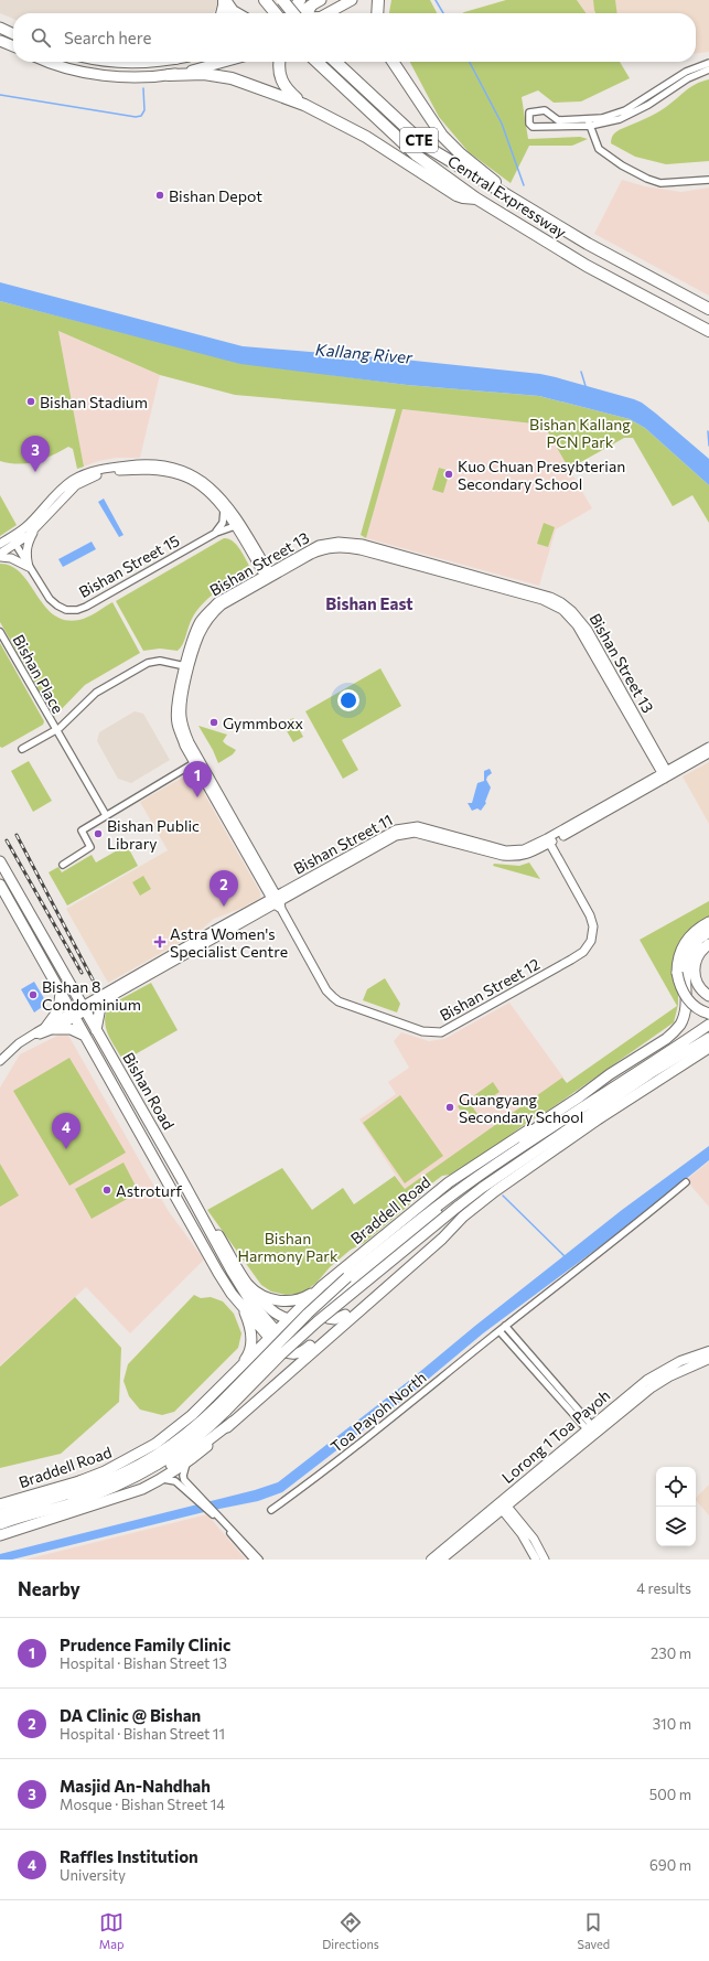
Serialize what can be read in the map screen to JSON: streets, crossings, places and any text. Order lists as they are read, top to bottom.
{
  "streets": {
    "highway": ["CTE", "Central Expressway"],
    "main road": ["Bishan Road", "Braddell Road", "Lorong 1 Toa Payoh"],
    "street": [
      "Bishan Street 13",
      "Bishan Street 15",
      "Bishan Place",
      "Bishan Street 11",
      "Bishan Street 12",
      "Toa Payoh North"
    ]
  },
  "crossings": [
    ["Bishan Street 13", "Bishan Place"],
    ["Bishan Street 13", "Bishan Street 11"],
    ["Bishan Street 13", "Bishan Street 12"],
    ["Bishan Street 11", "Bishan Street 12"],
    ["Bishan Street 11", "Bishan Road"],
    ["Bishan Road", "Braddell Road"]
  ],
  "districts": ["Bishan East"],
  "water": ["Kallang River"],
  "parks": ["Bishan Kallang PCN Park", "Bishan Harmony Park"],
  "places": {
    "other": [
      "Bishan Depot",
      "Bishan Stadium",
      "Kuo Chuan Presybterian Secondary School",
      "Gymmboxx",
      "Bishan Public Library",
      "Bishan 8 Condominium",
      "Guangyang Secondary School",
      "Astroturf"
    ],
    "health": ["Astra Women's Specialist Centre"]
  },
  "page": {
    "search": "Search here",
    "pins": [
      "3",
      "1",
      "2",
      "4"
    ],
    "heading": ["Nearby", "4 results"],
    "list": [
      {
        "mark": "1",
        "name": "Prudence Family Clinic",
        "note": "Hospital · Bishan Street 13",
        "value": "230 m"
      },
      {
        "mark": "2",
        "name": "DA Clinic @ Bishan",
        "note": "Hospital · Bishan Street 11",
        "value": "310 m"
      },
      {
        "mark": "3",
        "name": "Masjid An-Nahdhah",
        "note": "Mosque · Bishan Street 14",
        "value": "500 m"
      },
      {
        "mark": "4",
        "name": "Raffles Institution",
        "note": "University",
        "value": "690 m"
      }
    ],
    "nav": ["Map", "Directions", "Saved"]
  }
}
